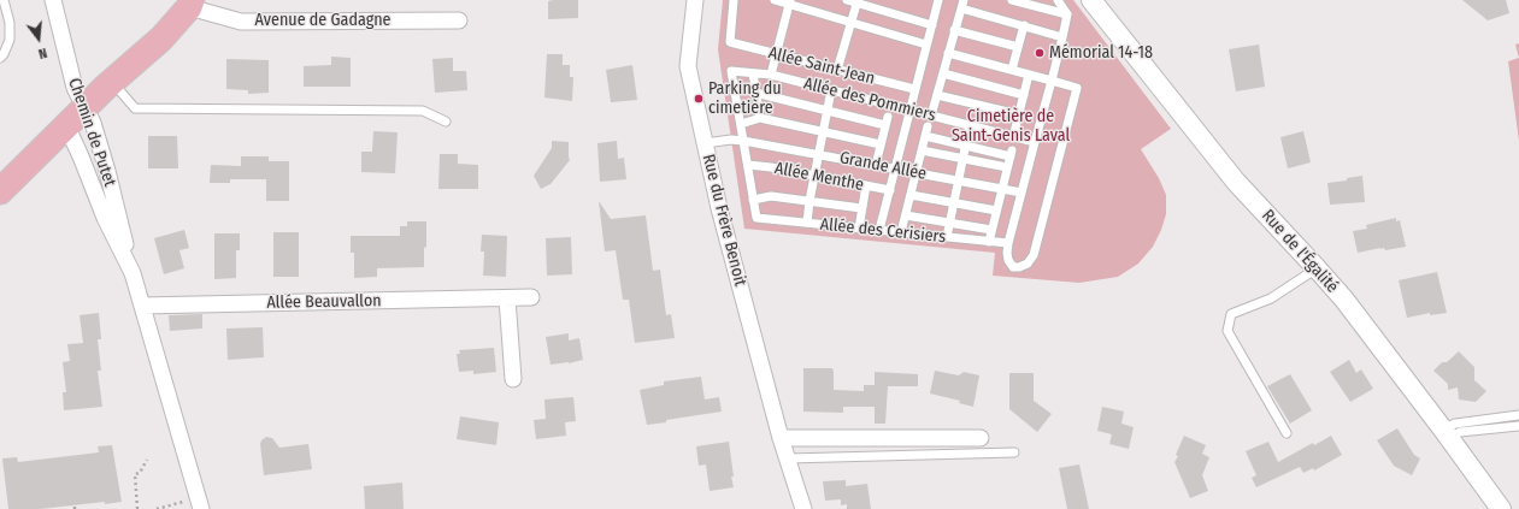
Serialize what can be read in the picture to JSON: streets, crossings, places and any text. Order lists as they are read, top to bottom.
{
  "streets": {
    "main road": ["Avenue de Gadagne"],
    "street": [
      "Chemin de Putet",
      "Rue du Frère Benoit",
      "Rue de l'Égalité",
      "Allée Beauvallon"
    ],
    "lane": [
      "Allée Saint-Jean",
      "Allée des Pommiers",
      "Grande Allée",
      "Allée Menthe",
      "Allée des Cerisiers"
    ]
  },
  "crossings": [
    ["Avenue de Gadagne", "Chemin de Putet"],
    ["Chemin de Putet", "Allée Beauvallon"],
    ["Grande Allée", "Rue du Frère Benoit"]
  ],
  "parks": ["Cimetière de Saint-Genis Laval"],
  "places": ["Mémorial 14-18", "Parking du cimetière"],
  "north": "bottom"
}
